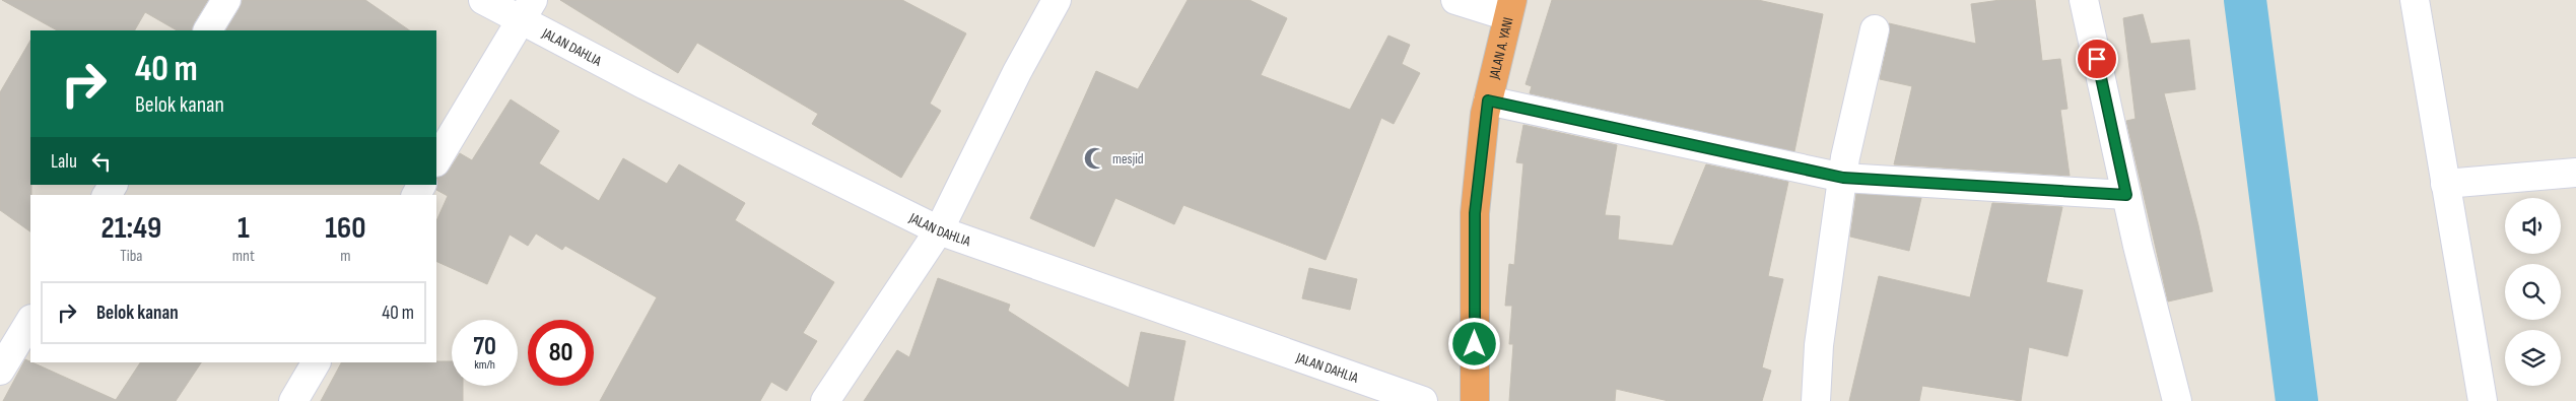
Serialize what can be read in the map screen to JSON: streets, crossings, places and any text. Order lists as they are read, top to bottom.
{
  "streets": {
    "highway": ["JALAN A. YANI"],
    "street": ["JALAN DAHLIA"]
  },
  "places": {
    "mosque": ["mesjid"]
  },
  "page": {
    "turn": ["40 m", "Belok kanan"],
    "then": "Lalu",
    "eta": [
      "21:49",
      "Tiba",
      "1",
      "mnt",
      "160",
      "m"
    ],
    "list": [
      {
        "name": "Belok kanan",
        "value": "40 m"
      }
    ],
    "speed": "70 km/h",
    "limit": "80"
  }
}
